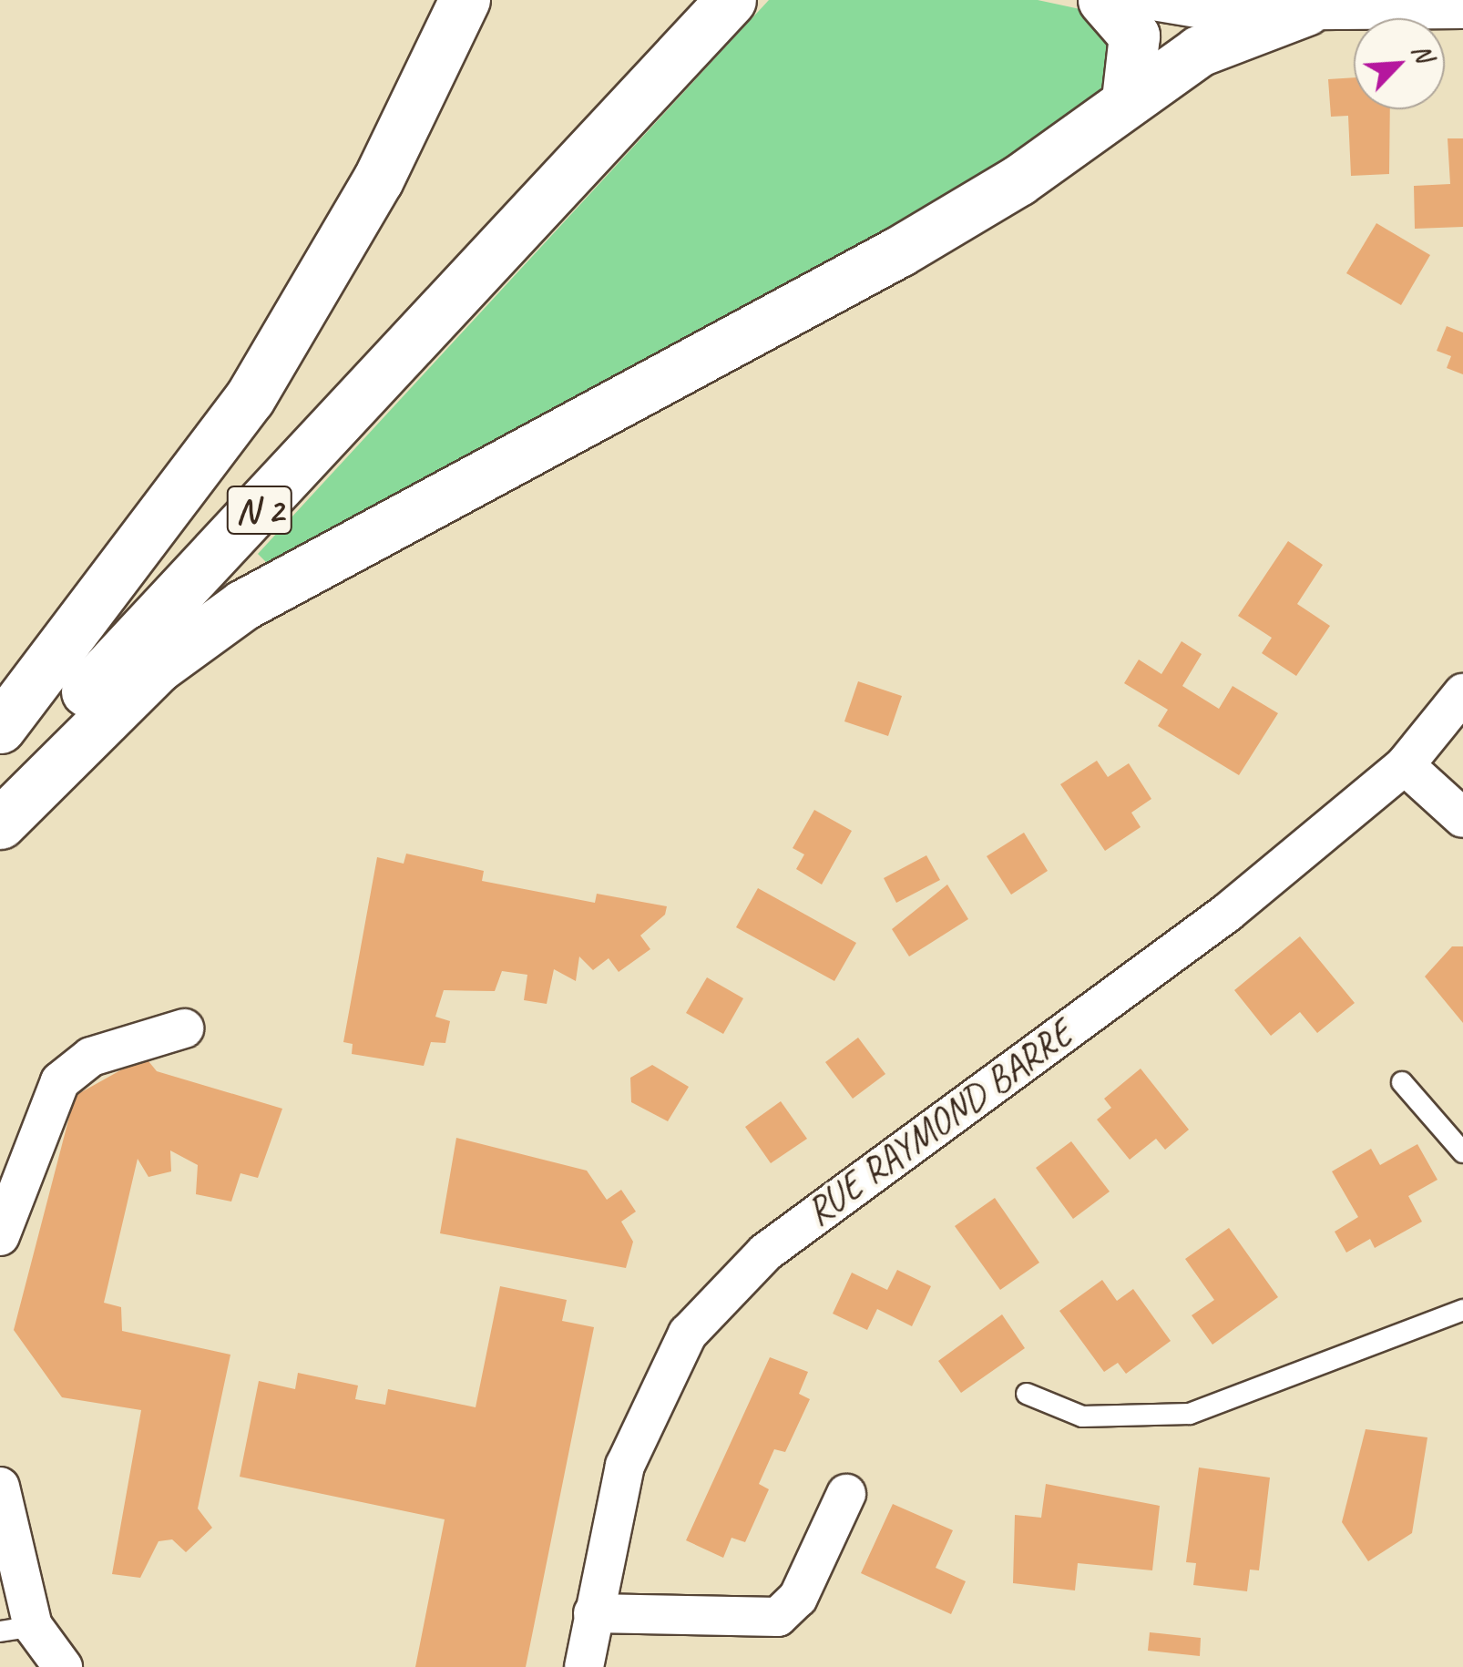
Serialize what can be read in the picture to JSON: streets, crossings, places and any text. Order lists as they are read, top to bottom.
{
  "streets": {
    "highway": ["N 2"],
    "street": ["RUE RAYMOND BARRE"]
  },
  "north": "top right"
}
